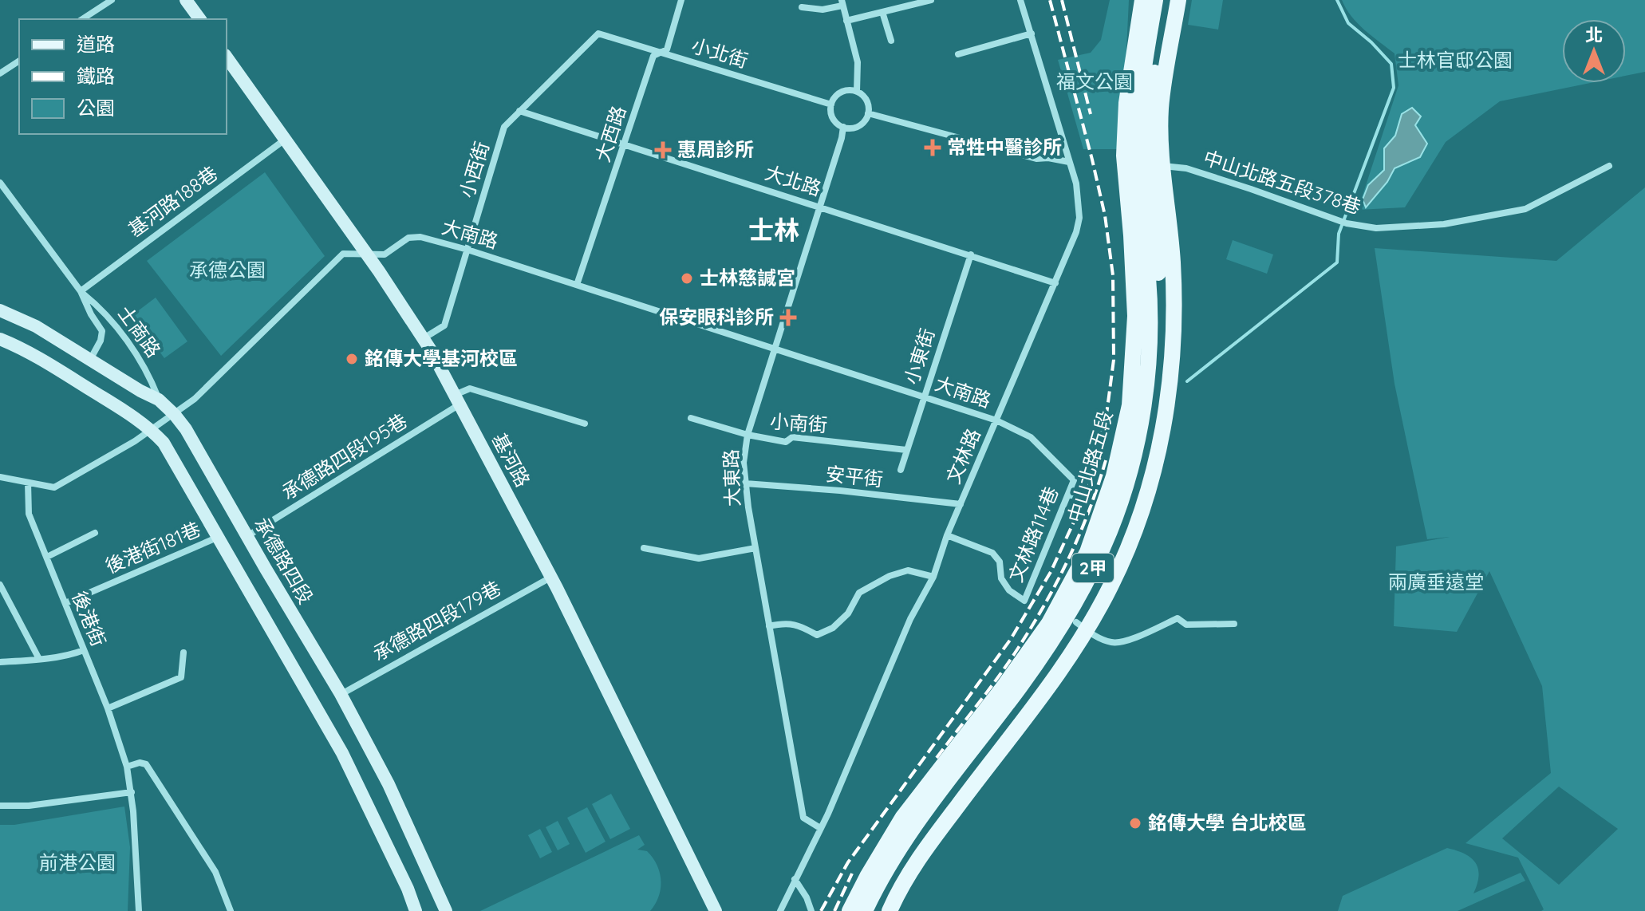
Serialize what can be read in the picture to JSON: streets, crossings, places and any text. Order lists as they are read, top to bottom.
{
  "streets": {
    "main road": [
      "基河路",
      "中山北路五段",
      "承德路四段",
      "2甲"
    ],
    "street": [
      "小北街",
      "大西路",
      "小西街",
      "大北路",
      "中山北路五段378巷",
      "基河路188巷",
      "大南路",
      "士商路",
      "小東街",
      "小南街",
      "文林路",
      "承德路四段195巷",
      "安平街",
      "大東路",
      "文林路114巷",
      "後港街181巷",
      "後港街",
      "承德路四段179巷"
    ]
  },
  "crossings": [
    ["小北街", "大西路"],
    ["小北街", "小西街"],
    ["小北街", "大東路"],
    ["大西路", "大北路"],
    ["大西路", "大南路"],
    ["小西街", "大北路"],
    ["小西街", "大南路"],
    ["小西街", "基河路"],
    ["大北路", "小東街"],
    ["大北路", "文林路"],
    ["大北路", "大東路"],
    ["中山北路五段378巷", "中山北路五段"],
    ["基河路188巷", "士商路"],
    ["基河路188巷", "基河路"],
    ["大南路", "小東街"],
    ["大南路", "文林路"],
    ["大南路", "基河路"],
    ["大南路", "大東路"],
    ["大南路", "文林路114巷"],
    ["大南路", "承德路四段"],
    ["大南路", "後港街"],
    ["士商路", "承德路四段"],
    ["小東街", "小南街"],
    ["小南街", "大東路"],
    ["文林路", "安平街"],
    ["文林路", "大東路"],
    ["文林路", "文林路114巷"],
    ["承德路四段195巷", "基河路"],
    ["承德路四段195巷", "承德路四段"],
    ["基河路", "承德路四段179巷"],
    ["安平街", "大東路"],
    ["後港街181巷", "後港街"],
    ["承德路四段", "承德路四段179巷"]
  ],
  "districts": ["士林"],
  "parks": [
    "士林官邸公園",
    "福文公園",
    "承德公園",
    "兩廣垂遠堂",
    "前港公園"
  ],
  "places": {
    "health": ["常牲中醫診所", "惠周診所", "保安眼科診所"],
    "other": ["士林慈諴宮", "銘傳大學基河校區", "銘傳大學 台北校區"]
  },
  "legend": ["道路", "鐵路", "公園"],
  "north": "top"
}
